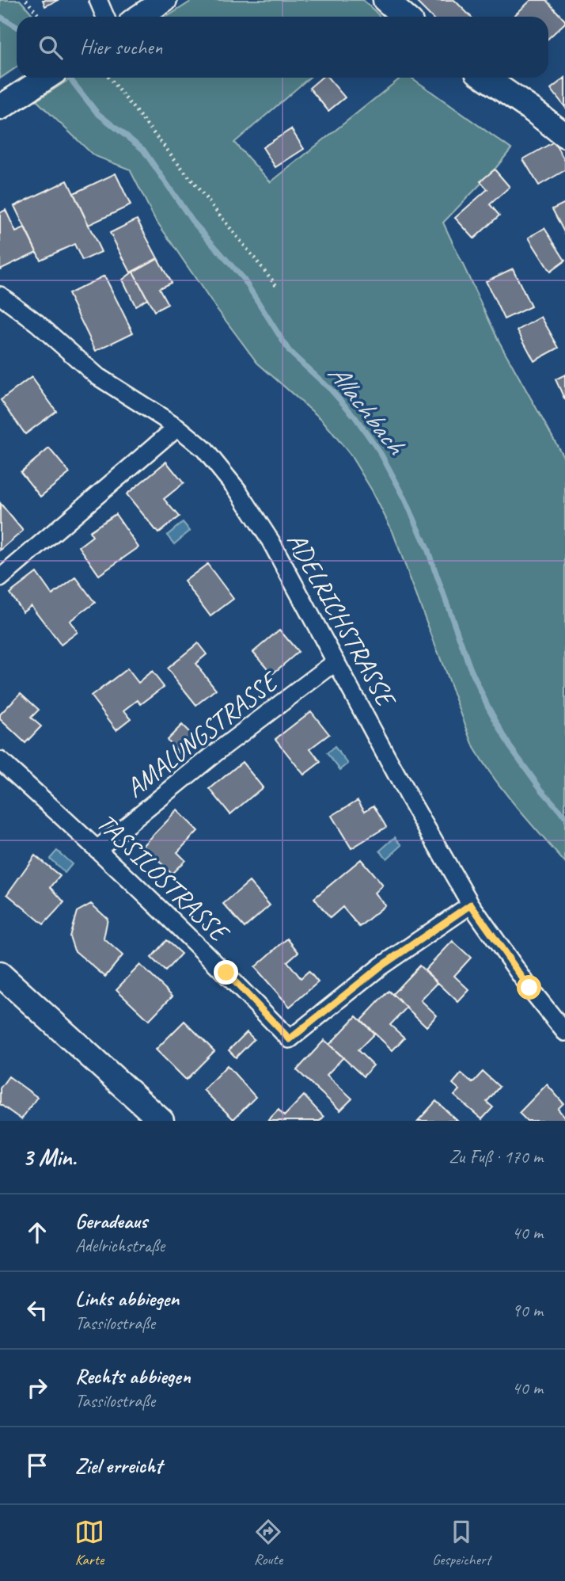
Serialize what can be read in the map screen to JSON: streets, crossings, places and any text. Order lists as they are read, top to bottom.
{
  "streets": {
    "street": ["ADELRICHSTRASSE", "AMALUNGSTRASSE", "TASSILOSTRASSE"]
  },
  "crossings": [
    ["ADELRICHSTRASSE", "AMALUNGSTRASSE"],
    ["ADELRICHSTRASSE", "TASSILOSTRASSE"],
    ["AMALUNGSTRASSE", "TASSILOSTRASSE"]
  ],
  "water": ["Allachbach"],
  "page": {
    "search": "Hier suchen",
    "heading": ["3 Min.", "Zu Fuß · 170 m"],
    "list": [
      ["Geradeaus", "Adelrichstraße", "40 m"],
      ["Links abbiegen", "Tassilostraße", "90 m"],
      ["Rechts abbiegen", "Tassilostraße", "40 m"],
      "Ziel erreicht"
    ],
    "nav": ["Karte", "Route", "Gespeichert"]
  }
}
